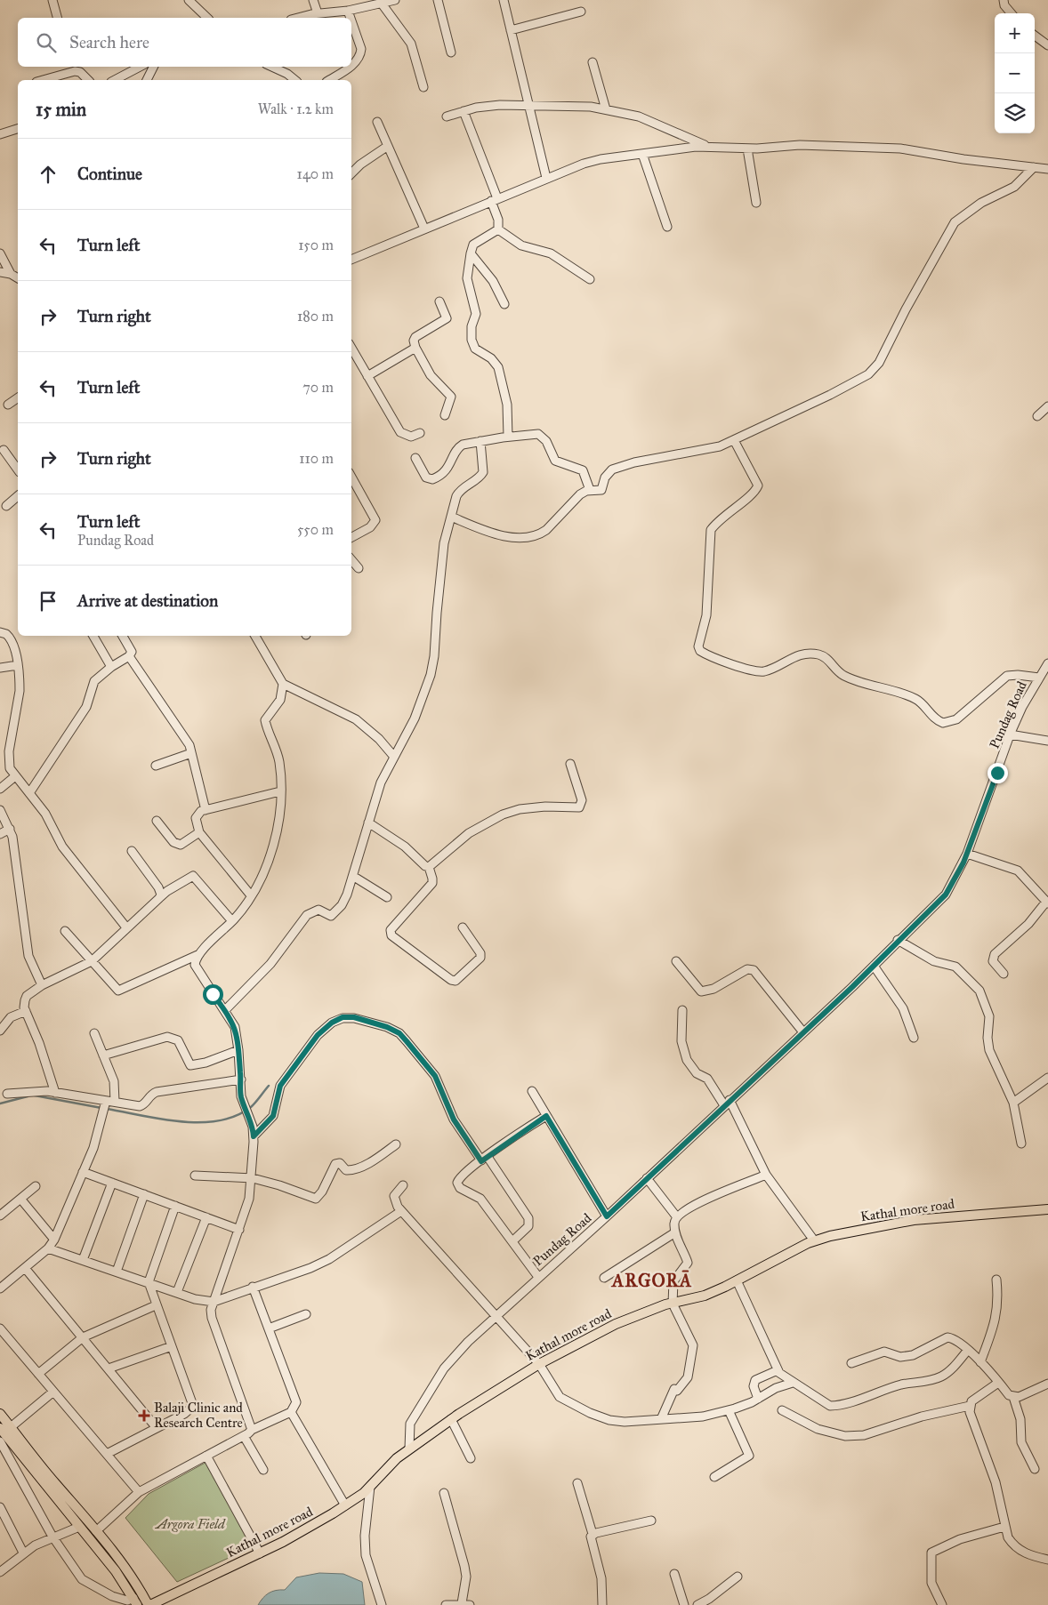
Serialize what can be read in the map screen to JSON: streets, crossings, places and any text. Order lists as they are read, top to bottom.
{
  "streets": {
    "main road": ["Kathal more road"],
    "street": ["Pundag Road"]
  },
  "crossings": [
    ["Pundag Road", "Kathal more road"]
  ],
  "districts": ["ARGORĀ"],
  "parks": ["Argora Field"],
  "places": {
    "health": ["Balaji Clinic and Research Centre"]
  },
  "page": {
    "map_buttons": ["+", "−"],
    "search": "Search here",
    "heading": ["15 min", "Walk · 1.2 km"],
    "list": [
      ["Continue", "140 m"],
      ["Turn left", "150 m"],
      ["Turn right", "180 m"],
      ["Turn left", "70 m"],
      ["Turn right", "110 m"],
      ["Turn left", "Pundag Road", "550 m"],
      "Arrive at destination"
    ]
  }
}
